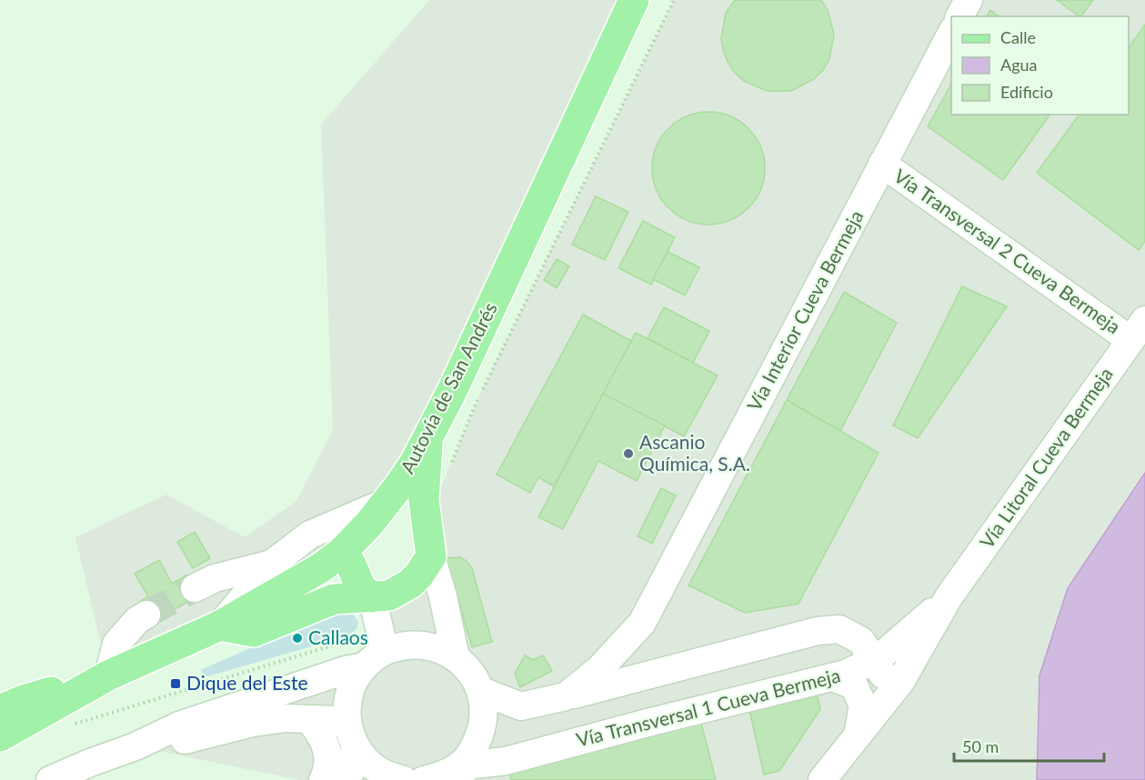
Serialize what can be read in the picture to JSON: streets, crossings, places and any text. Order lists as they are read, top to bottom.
{
  "streets": {
    "main road": ["Autovía de San Andrés"],
    "street": [
      "Vía Transversal 2 Cueva Bermeja",
      "Vía Interior Cueva Bermeja",
      "Vía Litoral Cueva Bermeja",
      "Vía Transversal 1 Cueva Bermeja"
    ]
  },
  "crossings": [
    ["Vía Transversal 2 Cueva Bermeja", "Vía Interior Cueva Bermeja"],
    ["Vía Transversal 2 Cueva Bermeja", "Vía Litoral Cueva Bermeja"],
    ["Vía Litoral Cueva Bermeja", "Vía Transversal 1 Cueva Bermeja"]
  ],
  "places": {
    "other": ["Ascanio Química, S.A.", "Callaos"],
    "transit": ["Dique del Este"]
  },
  "legend": ["Calle", "Agua", "Edificio"],
  "scale_bar": "50 m"
}
